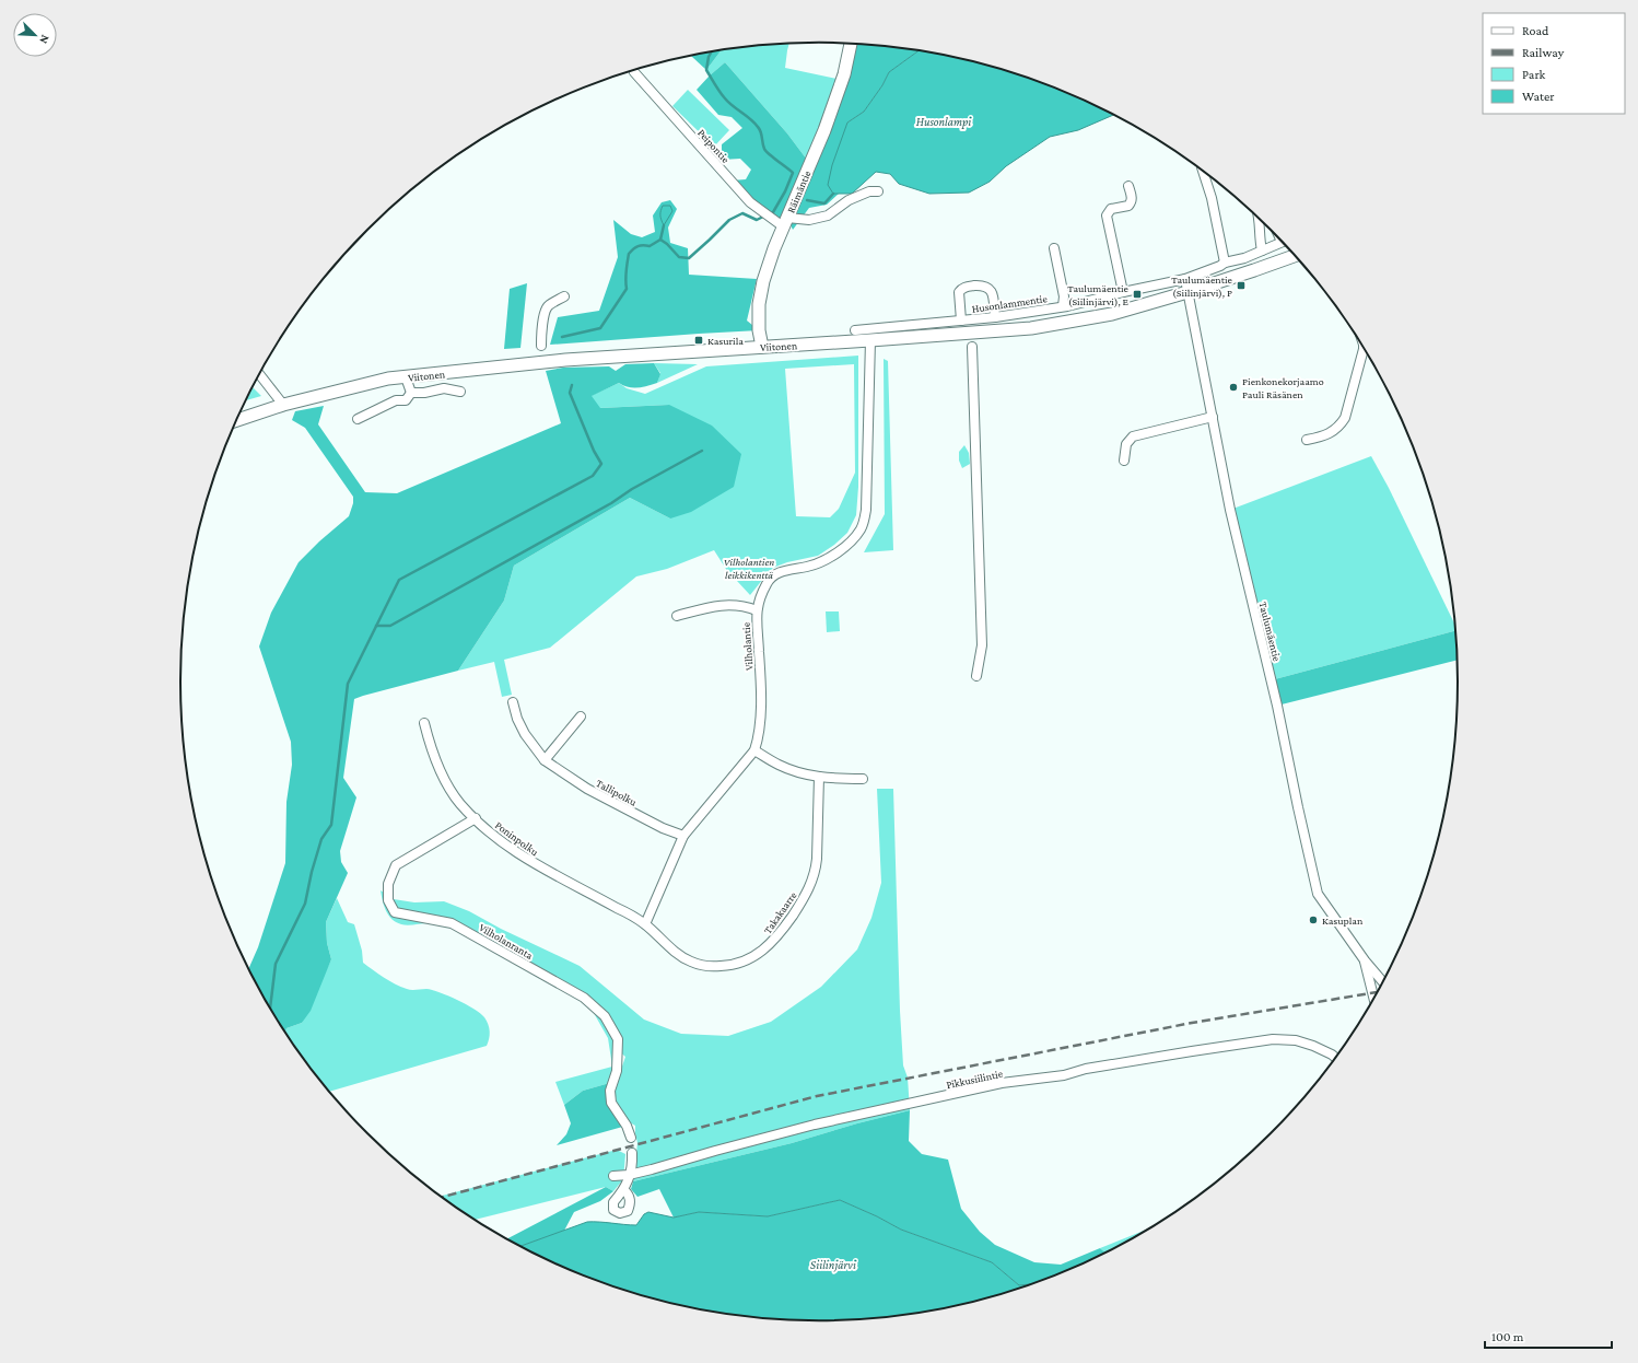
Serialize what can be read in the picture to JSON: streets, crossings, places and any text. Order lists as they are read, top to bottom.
{
  "streets": {
    "main road": ["Räimäntie", "Viitonen"],
    "street": [
      "Peipontie",
      "Husonlammentie",
      "Taulumäentie",
      "Vilholantie",
      "Tallipolku",
      "Poninpolku",
      "Takakaarre",
      "Vilholanranta",
      "Pikkusiilintie"
    ]
  },
  "crossings": [
    ["Peipontie", "Räimäntie"],
    ["Räimäntie", "Viitonen"],
    ["Husonlammentie", "Taulumäentie"],
    ["Viitonen", "Taulumäentie"],
    ["Viitonen", "Vilholantie"],
    ["Vilholantie", "Tallipolku"],
    ["Vilholantie", "Poninpolku"],
    ["Vilholantie", "Takakaarre"],
    ["Poninpolku", "Takakaarre"],
    ["Poninpolku", "Vilholanranta"]
  ],
  "water": ["Husonlampi", "Siilinjärvi"],
  "parks": ["Vilholantien leikkikenttä"],
  "places": {
    "transit": ["Taulumäentie (Siilinjärvi), P", "Taulumäentie (Siilinjärvi), E", "Kasurila"],
    "other": ["Pienkonekorjaamo Pauli Räsänen", "Kasuplan"]
  },
  "legend": [
    "Road",
    "Railway",
    "Park",
    "Water"
  ],
  "scale_bar": "100 m",
  "north": "bottom right"
}
